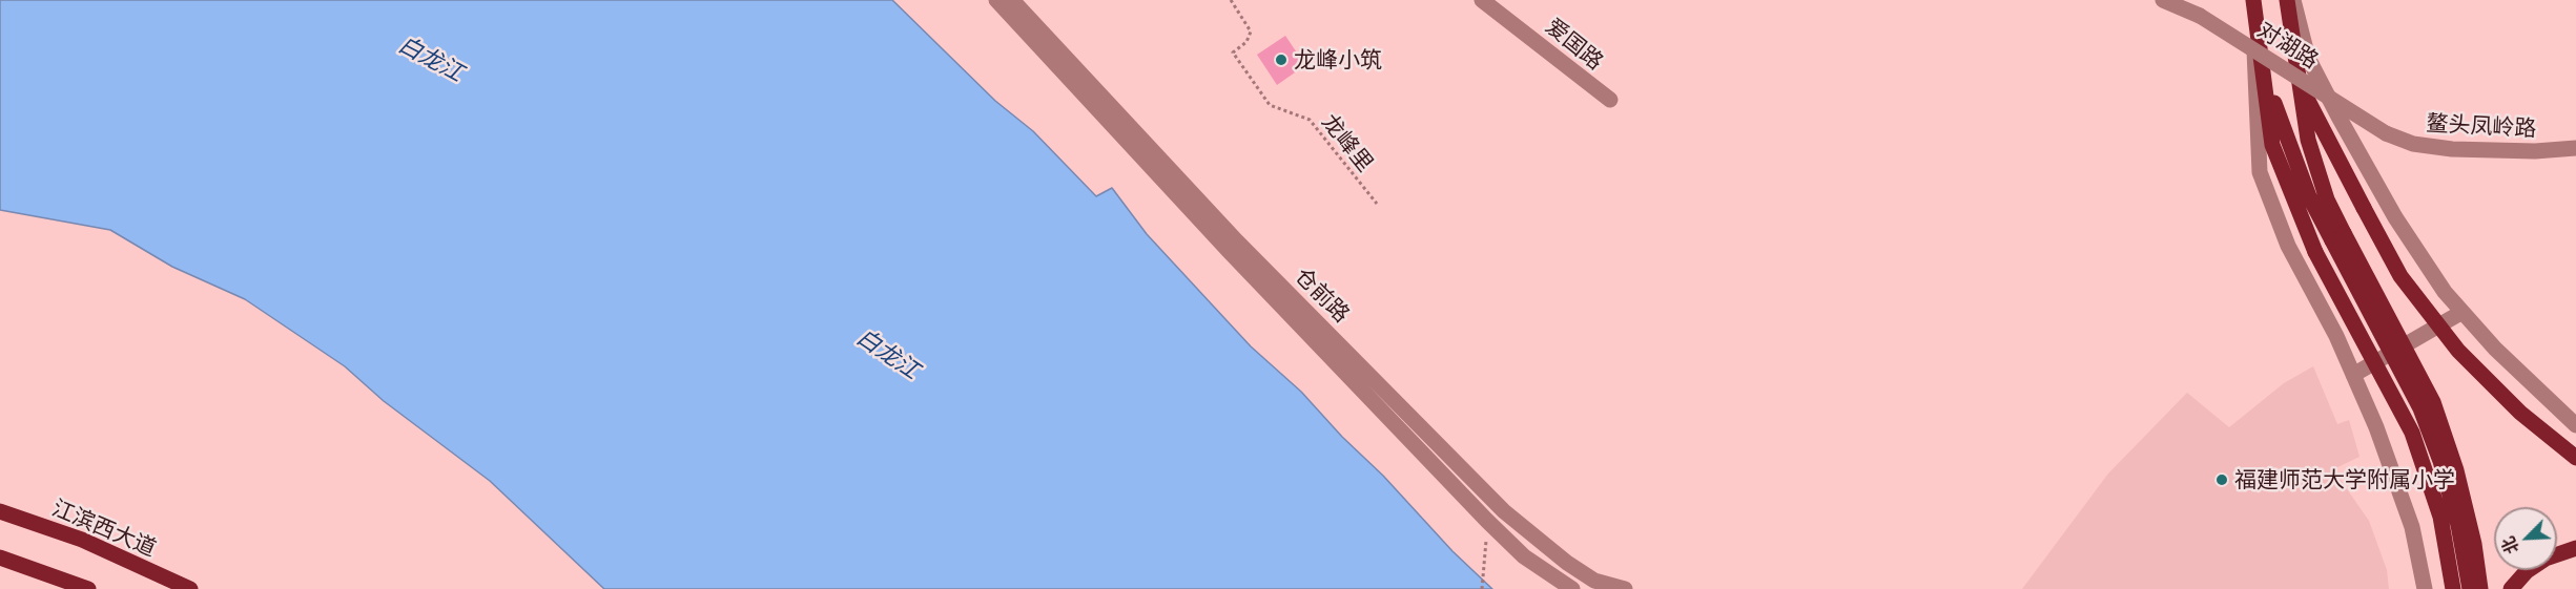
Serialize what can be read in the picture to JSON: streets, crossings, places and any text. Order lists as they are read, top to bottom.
{
  "streets": {
    "main road": ["江滨西大道"],
    "street": [
      "爱国路",
      "对湖路",
      "鳌头凤岭路",
      "仓前路"
    ],
    "path": ["龙峰里"]
  },
  "crossings": [
    ["对湖路", "鳌头凤岭路"]
  ],
  "water": ["白龙江"],
  "places": ["龙峰小筑", "福建师范大学附属小学"],
  "north": "bottom left"
}
